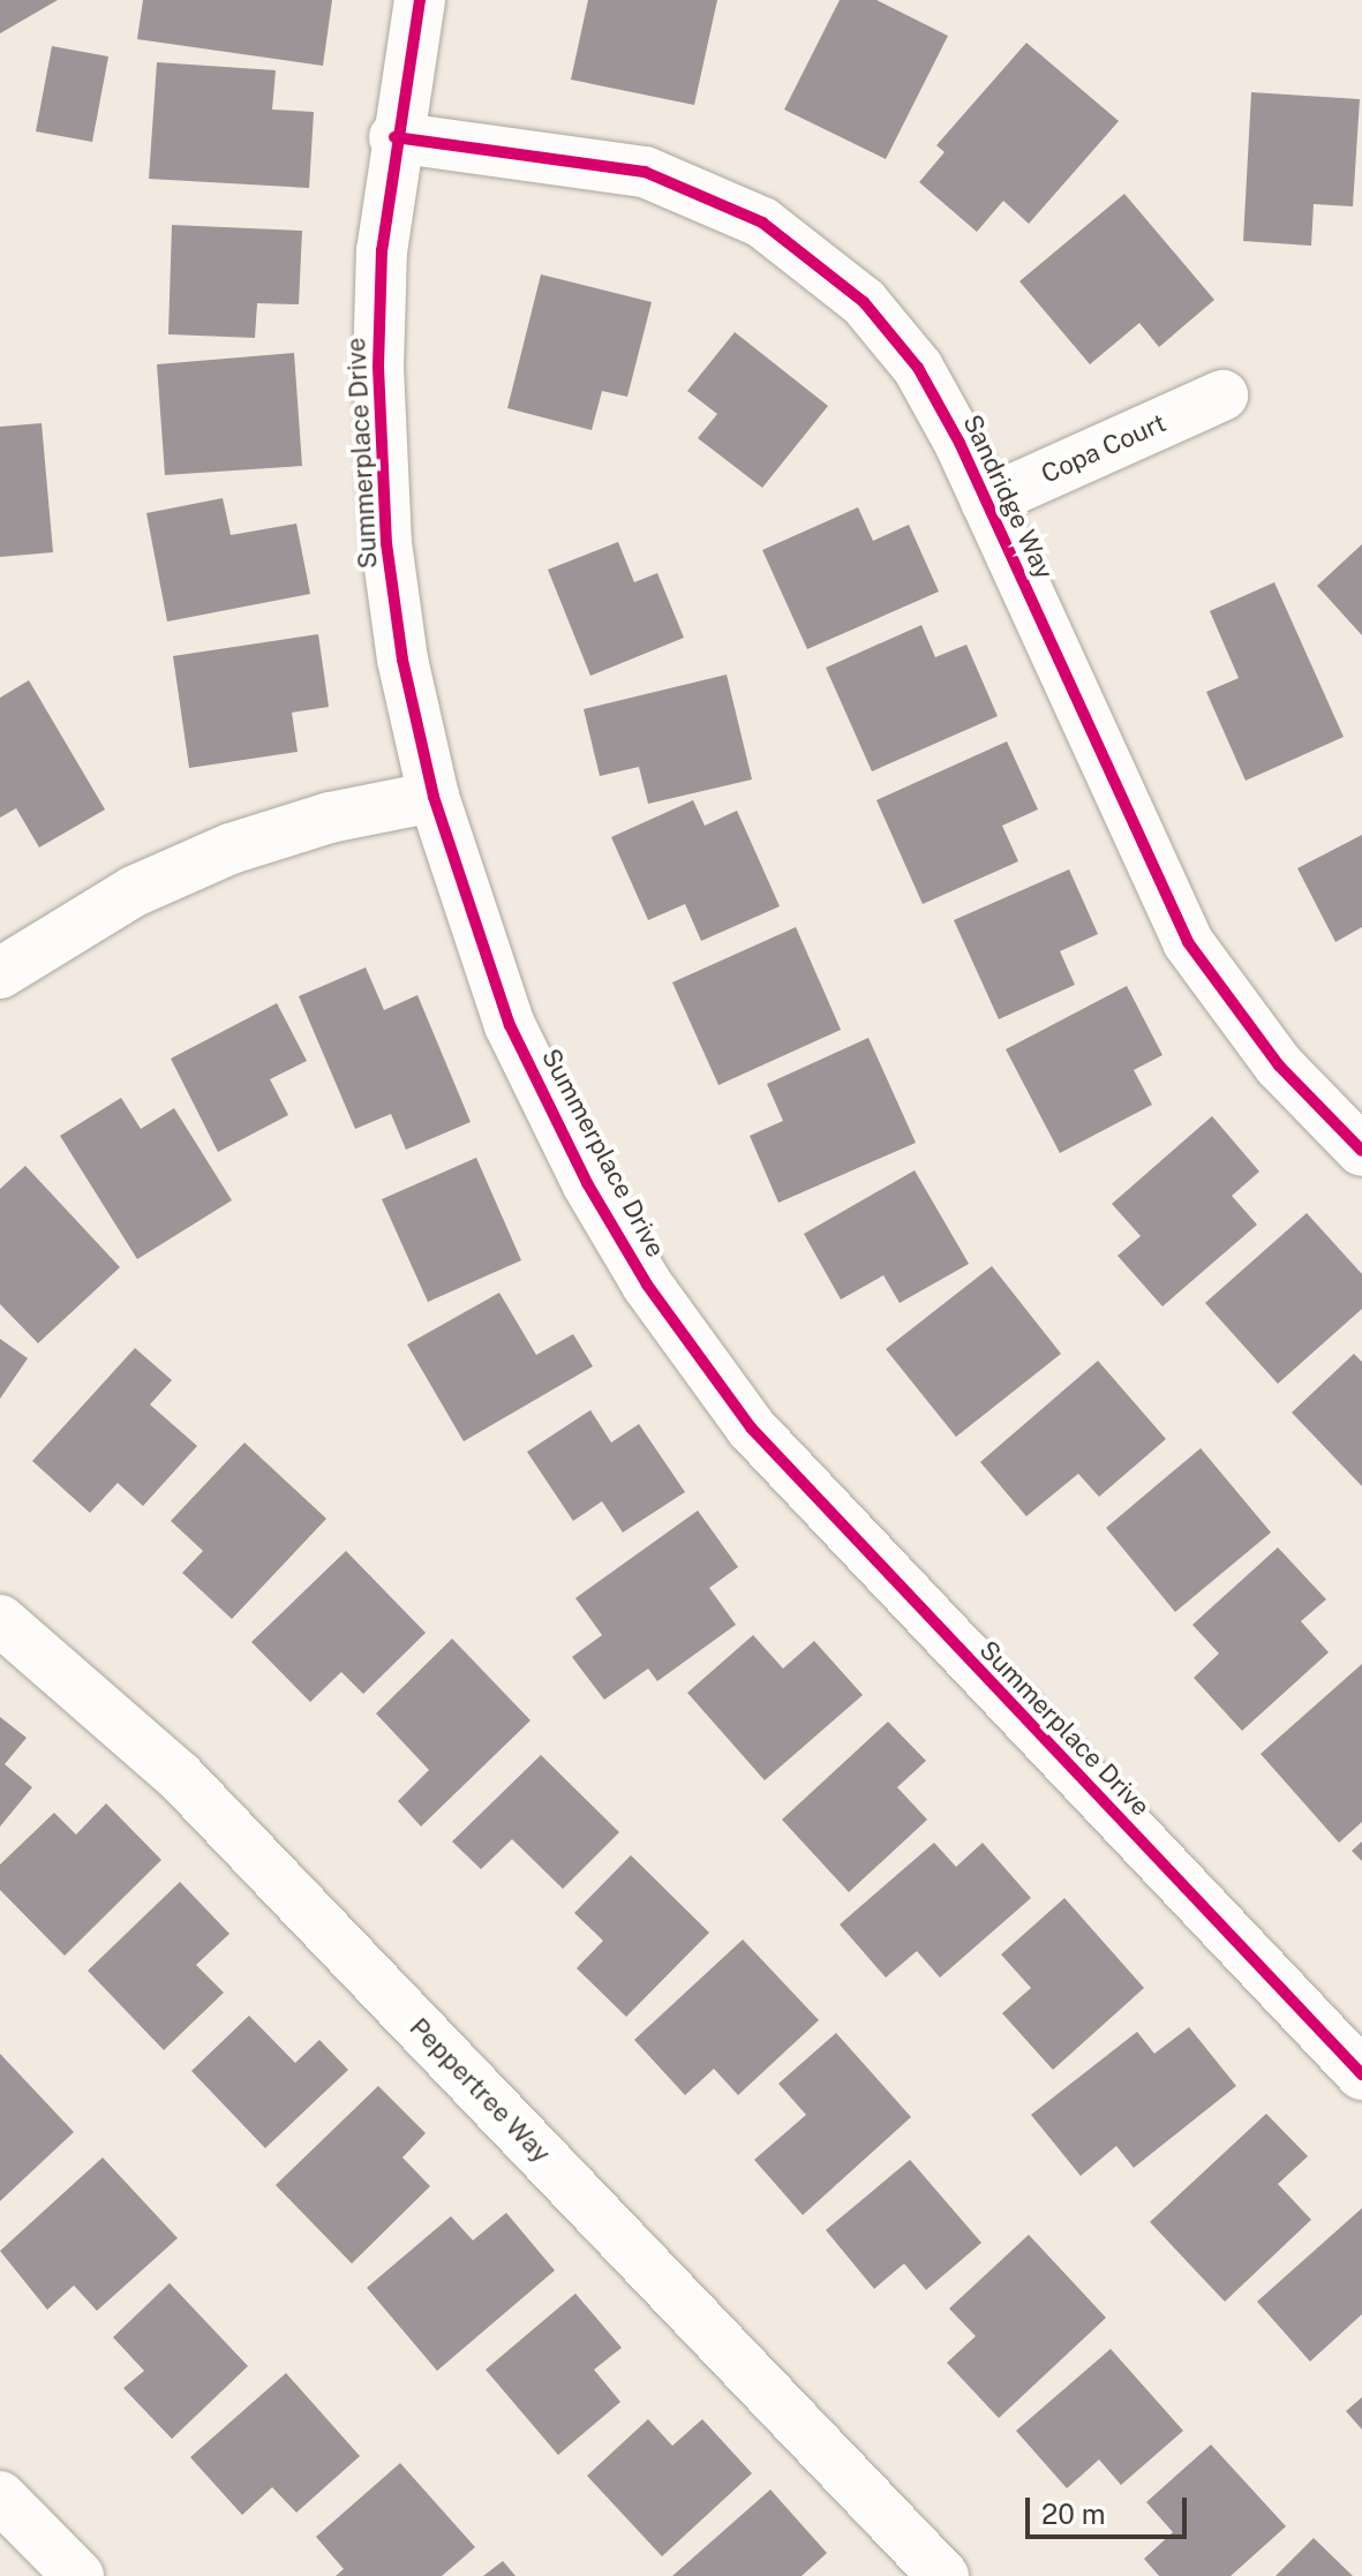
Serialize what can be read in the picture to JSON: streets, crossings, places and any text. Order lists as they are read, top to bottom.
{
  "streets": {
    "street": [
      "Copa Court",
      "Summerplace Drive",
      "Sandridge Way",
      "Peppertree Way"
    ]
  },
  "crossings": [
    ["Copa Court", "Sandridge Way"],
    ["Summerplace Drive", "Sandridge Way"]
  ],
  "scale_bar": "20 m"
}
